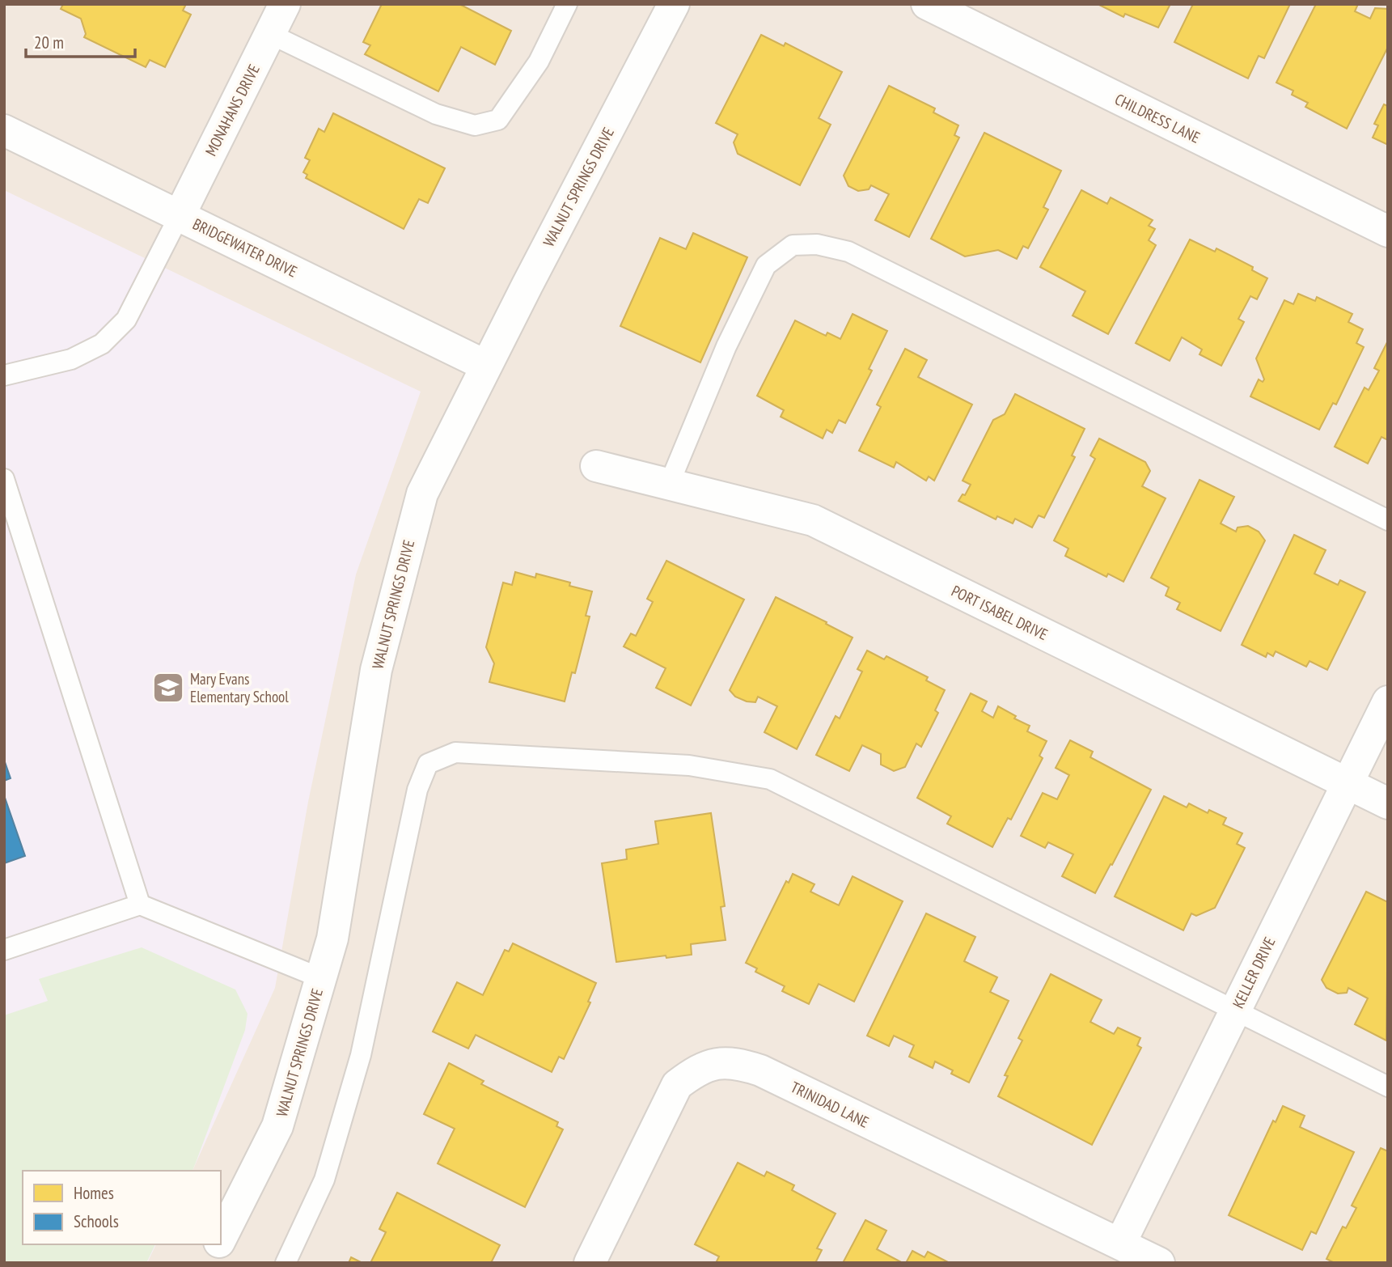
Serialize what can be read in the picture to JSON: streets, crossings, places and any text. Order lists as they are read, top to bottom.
{
  "streets": {
    "street": [
      "MONAHANS DRIVE",
      "CHILDRESS LANE",
      "WALNUT SPRINGS DRIVE",
      "BRIDGEWATER DRIVE",
      "PORT ISABEL DRIVE",
      "KELLER DRIVE",
      "TRINIDAD LANE"
    ]
  },
  "crossings": [
    ["MONAHANS DRIVE", "BRIDGEWATER DRIVE"],
    ["WALNUT SPRINGS DRIVE", "BRIDGEWATER DRIVE"],
    ["PORT ISABEL DRIVE", "KELLER DRIVE"],
    ["KELLER DRIVE", "TRINIDAD LANE"]
  ],
  "places": {
    "school or university": ["Mary Evans Elementary School"]
  },
  "legend": ["Homes", "Schools"],
  "scale_bar": "20 m"
}
